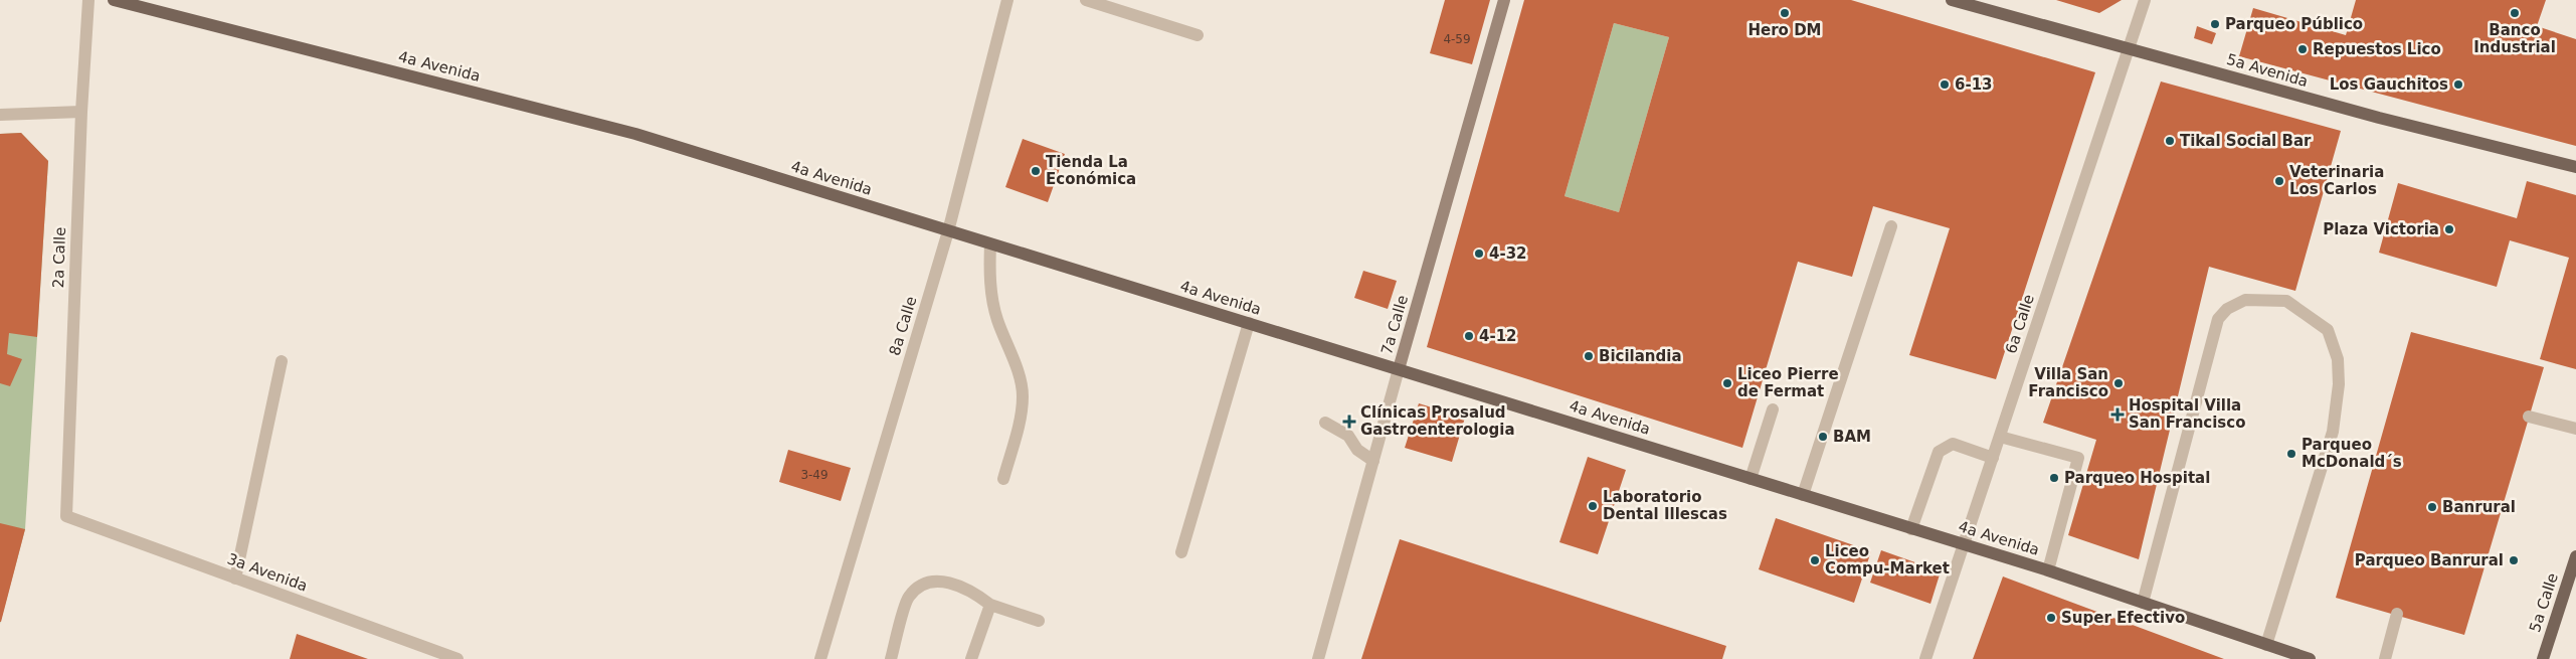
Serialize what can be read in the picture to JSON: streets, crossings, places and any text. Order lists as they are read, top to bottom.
{
  "streets": {
    "main road": [
      "4a Avenida",
      "5a Avenida",
      "7a Calle",
      "5a Calle"
    ],
    "street": [
      "2a Calle",
      "6a Calle",
      "8a Calle",
      "3a Avenida"
    ]
  },
  "crossings": [
    ["4a Avenida", "6a Calle"],
    ["4a Avenida", "7a Calle"],
    ["4a Avenida", "8a Calle"],
    ["5a Avenida", "6a Calle"],
    ["2a Calle", "3a Avenida"]
  ],
  "places": {
    "other": [
      "Hero DM",
      "Banco Industrial",
      "Parqueo Público",
      "Repuestos Lico",
      "6-13",
      "Los Gauchitos",
      "Tikal Social Bar",
      "Tienda La Económica",
      "Veterinaria Los Carlos",
      "Plaza Victoria",
      "4-32",
      "4-12",
      "Bicilandia",
      "Liceo Pierre de Fermat",
      "Villa San Francisco",
      "BAM",
      "Parqueo McDonald´s",
      "Parqueo Hospital",
      "Laboratorio Dental Illescas",
      "Banrural",
      "Liceo Compu-Market",
      "Parqueo Banrural",
      "Super Efectivo"
    ],
    "health": ["Hospital Villa San Francisco", "Clínicas Prosalud Gastroenterologia"]
  },
  "house_numbers": ["4-59", "3-49"]
}
